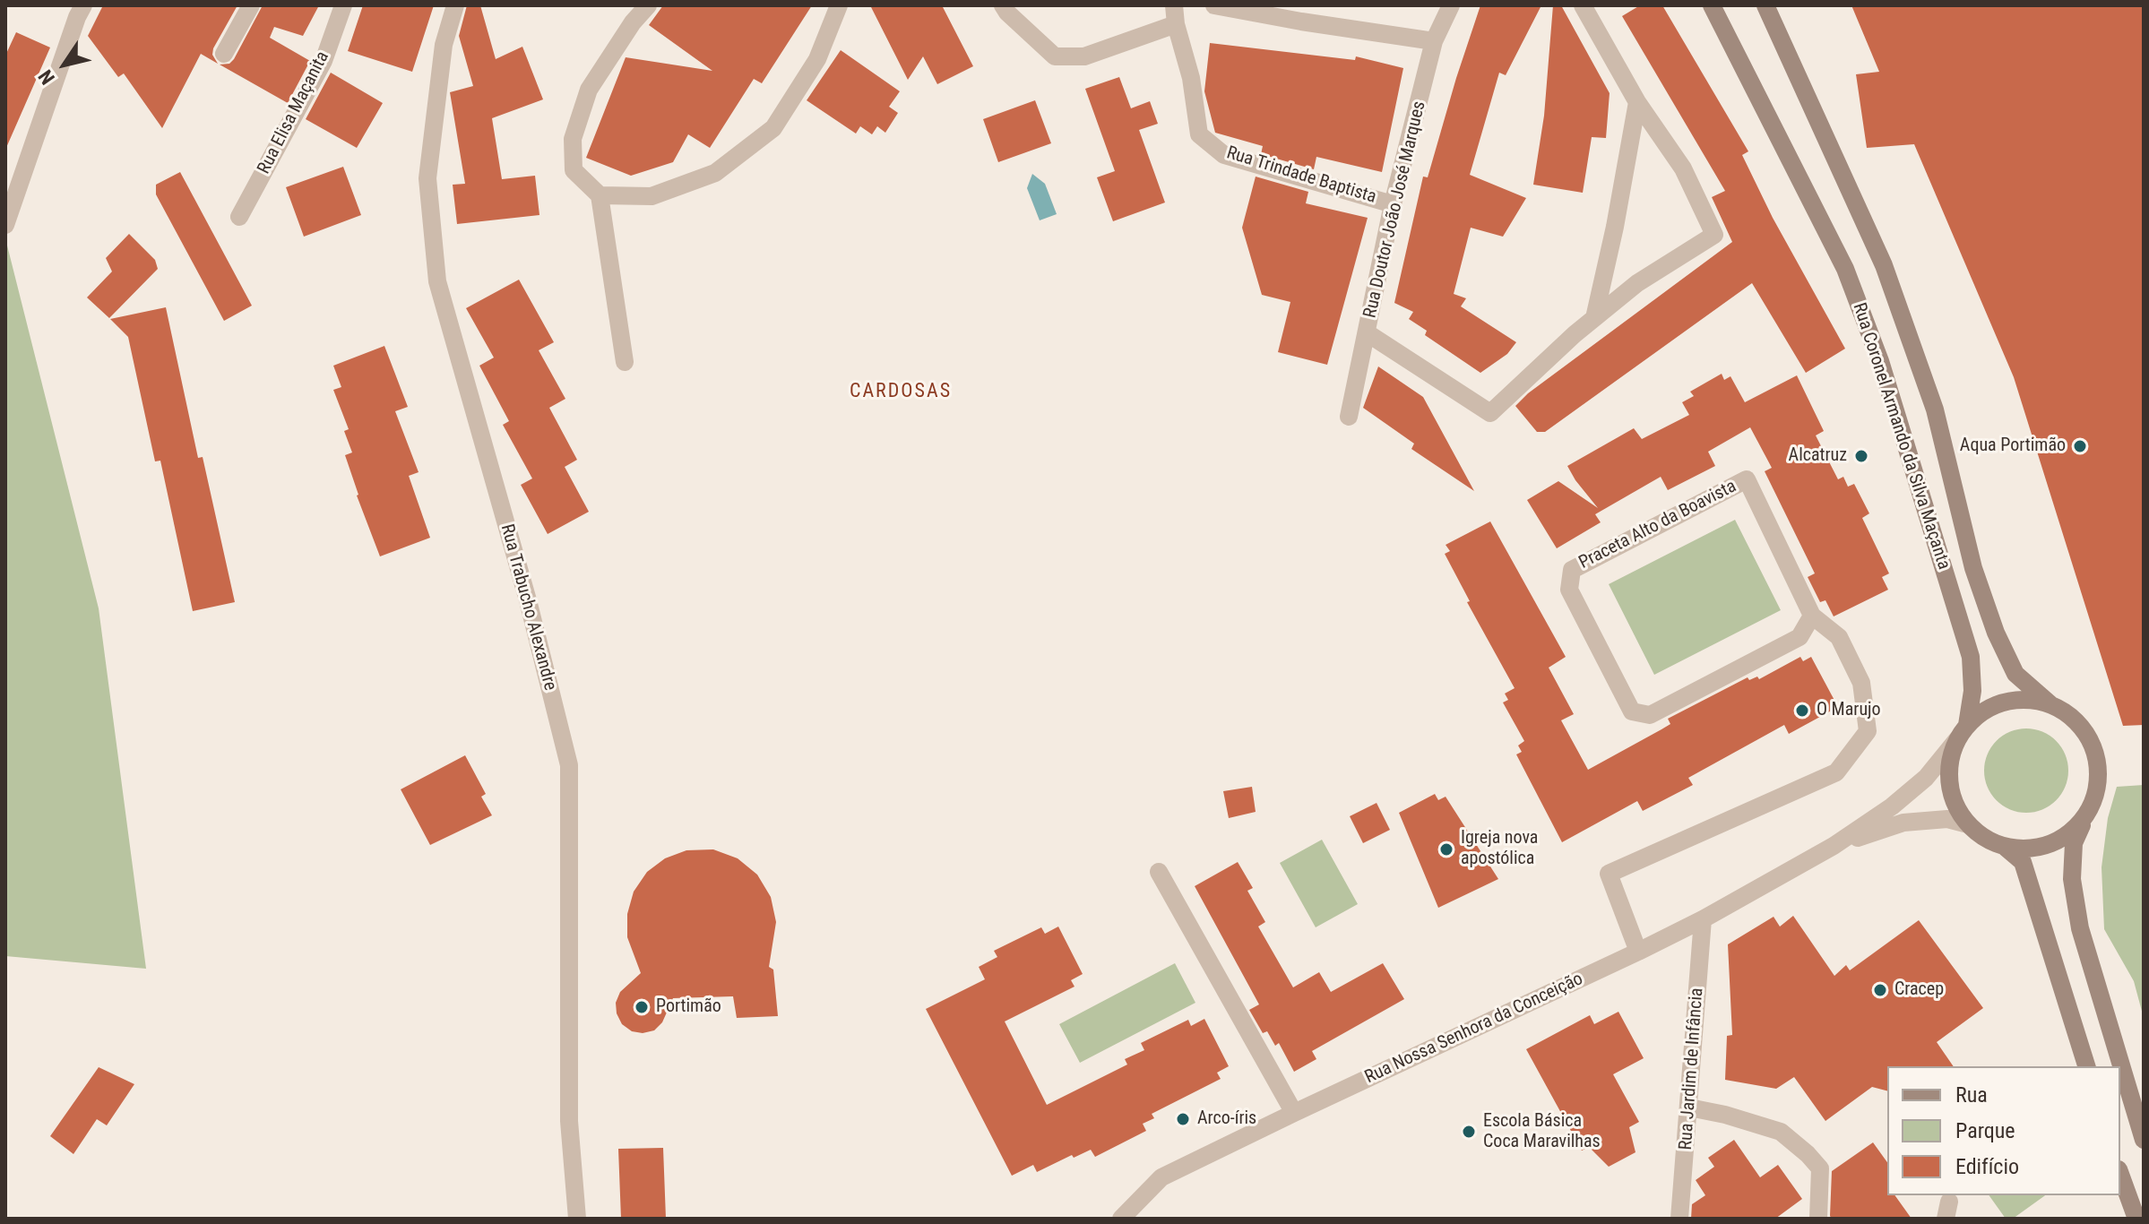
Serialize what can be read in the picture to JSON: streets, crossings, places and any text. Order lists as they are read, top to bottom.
{
  "streets": {
    "main road": ["Rua Coronel Armando da Silva Maçanta"],
    "street": [
      "Rua Elisa Maçanita",
      "Rua Trindade Baptista",
      "Rua Doutor João José Marques",
      "Praceta Alto da Boavista",
      "Rua Trabucho Alexandre",
      "Rua Nossa Senhora da Conceição",
      "Rua Jardim de Infância"
    ]
  },
  "crossings": [
    ["Rua Trindade Baptista", "Rua Doutor João José Marques"],
    ["Praceta Alto da Boavista", "Rua Nossa Senhora da Conceição"],
    ["Rua Nossa Senhora da Conceição", "Rua Jardim de Infância"]
  ],
  "districts": ["CARDOSAS"],
  "places": [
    "Aqua Portimão",
    "Alcatruz",
    "O Marujo",
    "Igreja nova apostólica",
    "Cracep",
    "Portimão",
    "Arco-íris",
    "Escola Básica Coca Maravilhas"
  ],
  "legend": ["Rua", "Parque", "Edifício"],
  "north": "bottom left"
}
